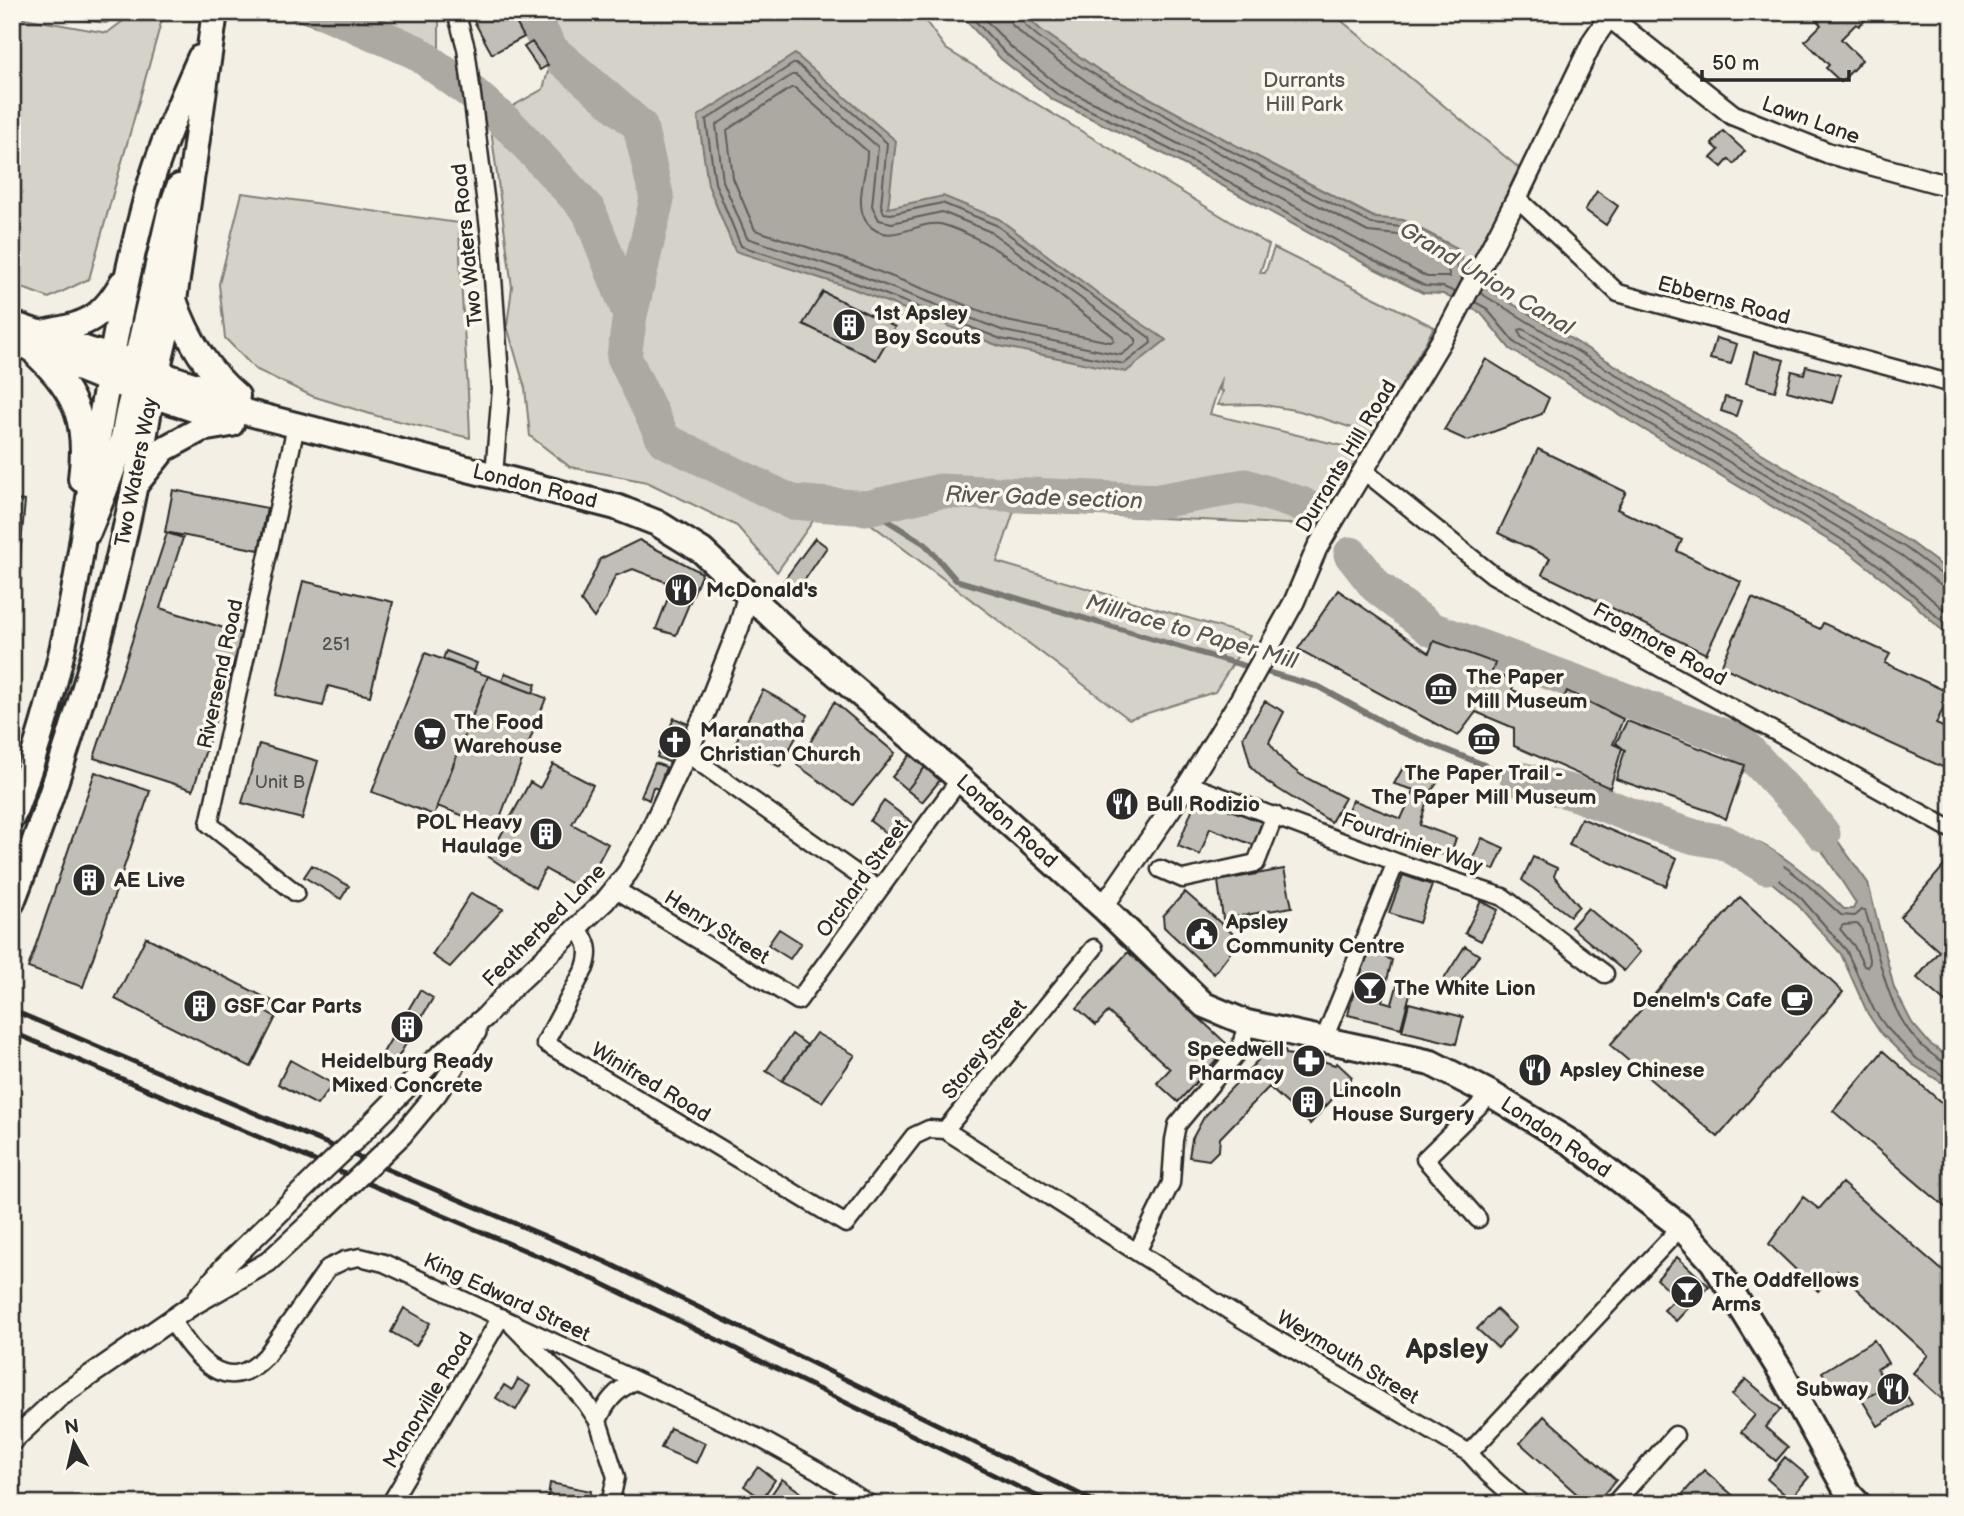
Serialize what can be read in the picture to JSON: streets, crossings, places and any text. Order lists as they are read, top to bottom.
{
  "streets": {
    "main road": ["Two Waters Way", "London Road"],
    "street": [
      "Lawn Lane",
      "Two Waters Road",
      "Ebberns Road",
      "Durrants Hill Road",
      "Frogmore Road",
      "Riversend Road",
      "Fourdrinier Way",
      "Orchard Street",
      "Featherbed Lane",
      "Henry Street",
      "Storey Street",
      "Winifred Road",
      "King Edward Street",
      "Weymouth Street",
      "Manorville Road"
    ]
  },
  "crossings": [
    ["Lawn Lane", "Durrants Hill Road"],
    ["Two Waters Road", "London Road"],
    ["Ebberns Road", "Durrants Hill Road"],
    ["Durrants Hill Road", "London Road"],
    ["Durrants Hill Road", "Frogmore Road"],
    ["Durrants Hill Road", "Fourdrinier Way"],
    ["Two Waters Way", "London Road"],
    ["London Road", "Riversend Road"],
    ["London Road", "Orchard Street"],
    ["London Road", "Featherbed Lane"],
    ["Orchard Street", "Henry Street"],
    ["Featherbed Lane", "Henry Street"],
    ["Featherbed Lane", "Winifred Road"],
    ["Featherbed Lane", "King Edward Street"],
    ["Storey Street", "Winifred Road"],
    ["Storey Street", "Weymouth Street"],
    ["King Edward Street", "Manorville Road"]
  ],
  "districts": ["Apsley"],
  "water": ["Grand Union Canal", "River Gade section", "Millrace to Paper Mill"],
  "parks": ["Durrants Hill Park"],
  "places": {
    "building": [
      "1st Apsley Boy Scouts",
      "POL Heavy Haulage",
      "AE Live",
      "GSF Car Parts",
      "Heidelburg Ready Mixed Concrete",
      "Lincoln House Surgery"
    ],
    "restaurant": [
      "McDonald's",
      "Bull Rodizio",
      "Apsley Chinese",
      "Subway"
    ],
    "museum": ["The Paper Mill Museum", "The Paper Trail - The Paper Mill Museum"],
    "supermarket": ["The Food Warehouse"],
    "church": ["Maranatha Christian Church"],
    "public building": ["Apsley Community Centre"],
    "bar": ["The White Lion", "The Oddfellows Arms"],
    "cafe": ["Denelm's Cafe"],
    "pharmacy": ["Speedwell Pharmacy"]
  },
  "house_numbers": ["251", "Unit B"],
  "scale_bar": "50 m",
  "north": "top"
}
